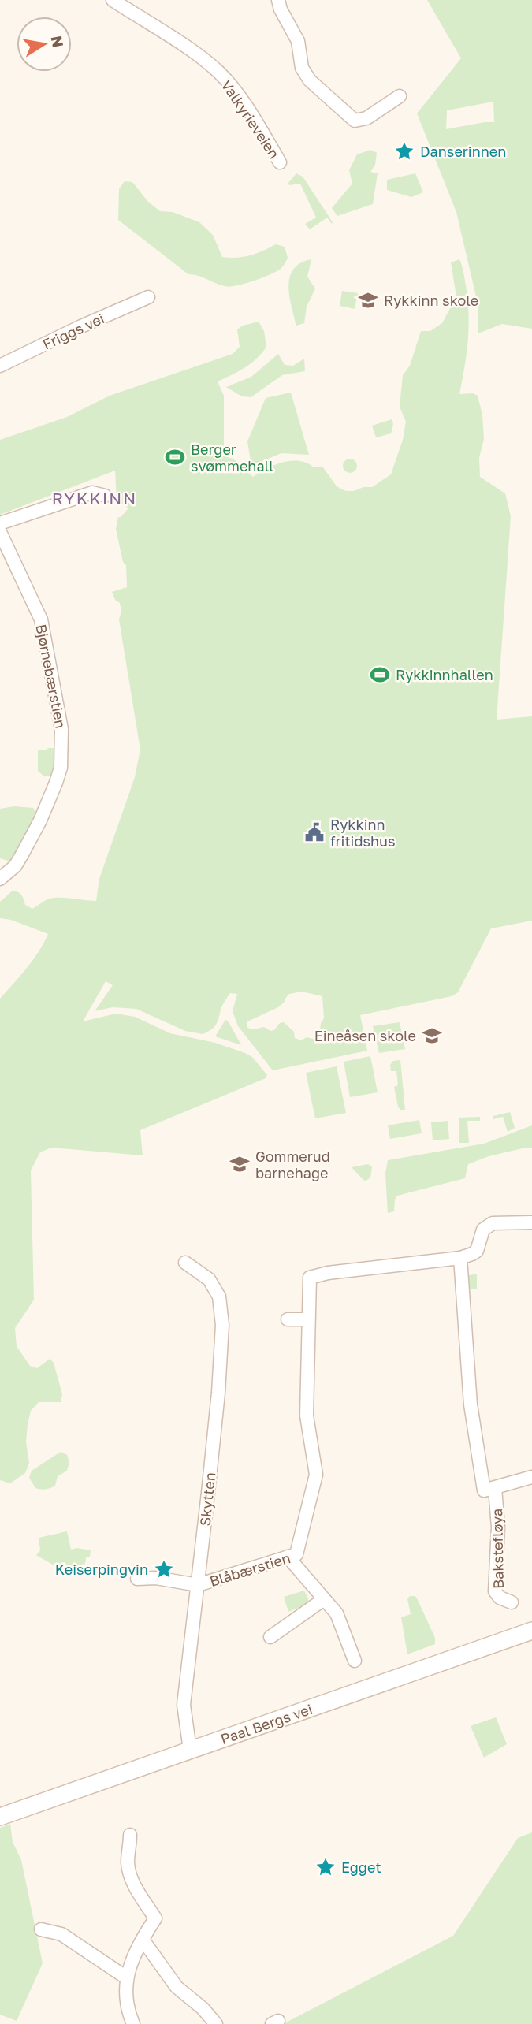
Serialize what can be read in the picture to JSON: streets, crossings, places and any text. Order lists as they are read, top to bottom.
{
  "streets": {
    "street": [
      "Valkyrieveien",
      "Friggs vei",
      "Bjørnebærstien",
      "Skytten",
      "Bakstefløya",
      "Blåbærstien",
      "Paal Bergs vei"
    ]
  },
  "crossings": [
    ["Skytten", "Blåbærstien"],
    ["Skytten", "Paal Bergs vei"]
  ],
  "districts": ["RYKKINN"],
  "places": {
    "place": ["Danserinnen", "Keiserpingvin", "Egget"],
    "school or university": ["Rykkinn skole", "Eineåsen skole", "Gommerud barnehage"],
    "sports": ["Berger svømmehall", "Rykkinnhallen"],
    "public building": ["Rykkinn fritidshus"]
  },
  "north": "right"
}
